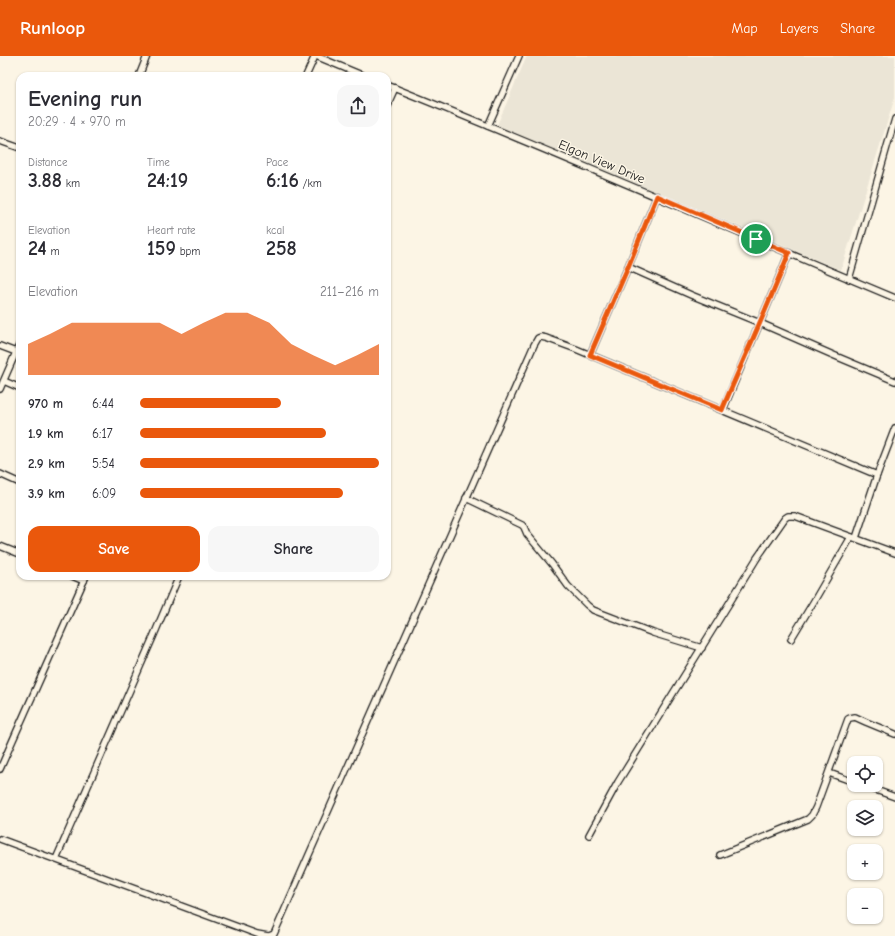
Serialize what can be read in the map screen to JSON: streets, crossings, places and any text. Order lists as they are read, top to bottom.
{
  "streets": {
    "street": ["Elgon View Drive"]
  },
  "page": {
    "header": "Runloop",
    "nav": ["Map", "Layers", "Share"],
    "heading": ["Evening run", "20:29 · 4 × 970 m"],
    "stats": [
      ["Distance", "3.88 km"],
      ["Time", "24:19"],
      ["Pace", "6:16 /km"],
      ["Elevation", "24 m"],
      ["Heart rate", "159 bpm"],
      ["kcal", "258"]
    ],
    "chart": ["Elevation", "211–216 m"],
    "list": [
      {
        "name": "970 m",
        "note": "6:44"
      },
      {
        "name": "1.9 km",
        "note": "6:17"
      },
      {
        "name": "2.9 km",
        "note": "5:54"
      },
      {
        "name": "3.9 km",
        "note": "6:09"
      }
    ],
    "buttons": ["Save", "Share"],
    "map_buttons": ["+", "−"]
  }
}
